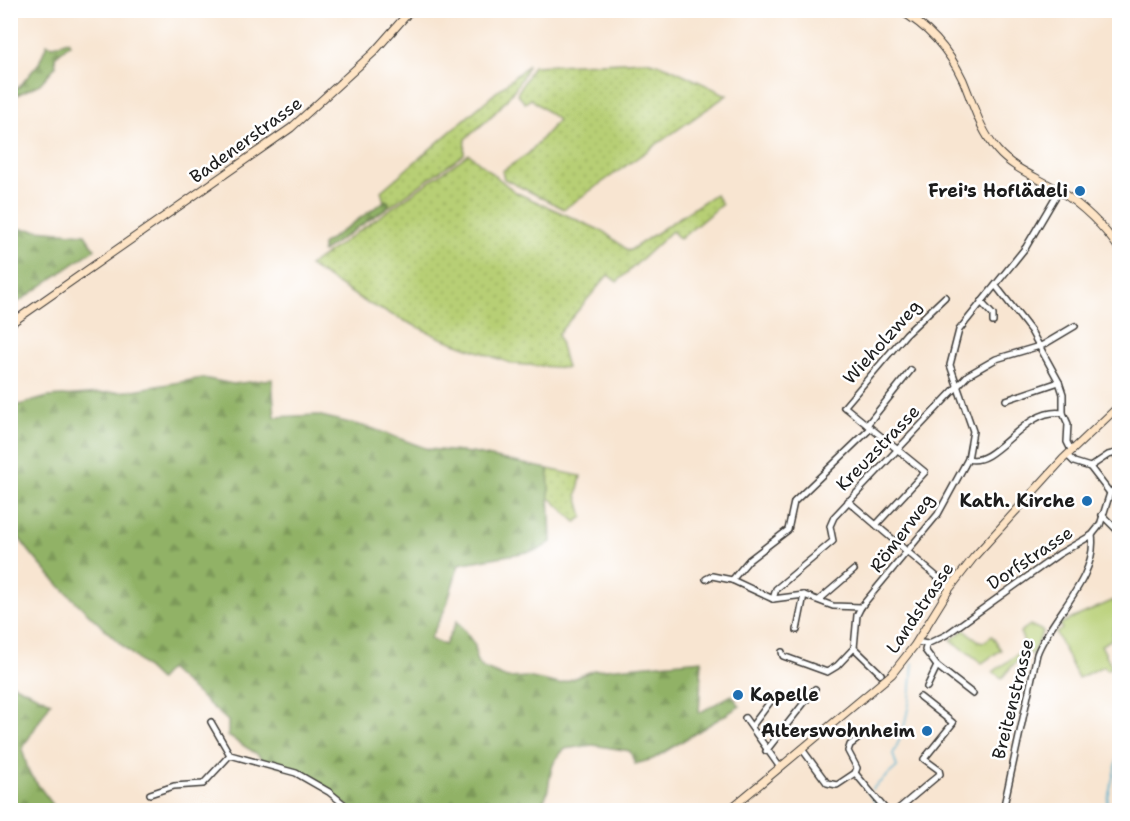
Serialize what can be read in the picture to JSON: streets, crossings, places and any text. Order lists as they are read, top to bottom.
{
  "streets": {
    "street": [
      "Badenerstrasse",
      "Wieholzweg",
      "Kreuzstrasse",
      "Römerweg",
      "Dorfstrasse",
      "Landstrasse",
      "Breitenstrasse"
    ]
  },
  "crossings": [
    ["Kreuzstrasse", "Römerweg"],
    ["Dorfstrasse", "Breitenstrasse"]
  ],
  "places": [
    "Frei's Hoflädeli",
    "Kath. Kirche",
    "Kapelle",
    "Alterswohnheim"
  ]
}
